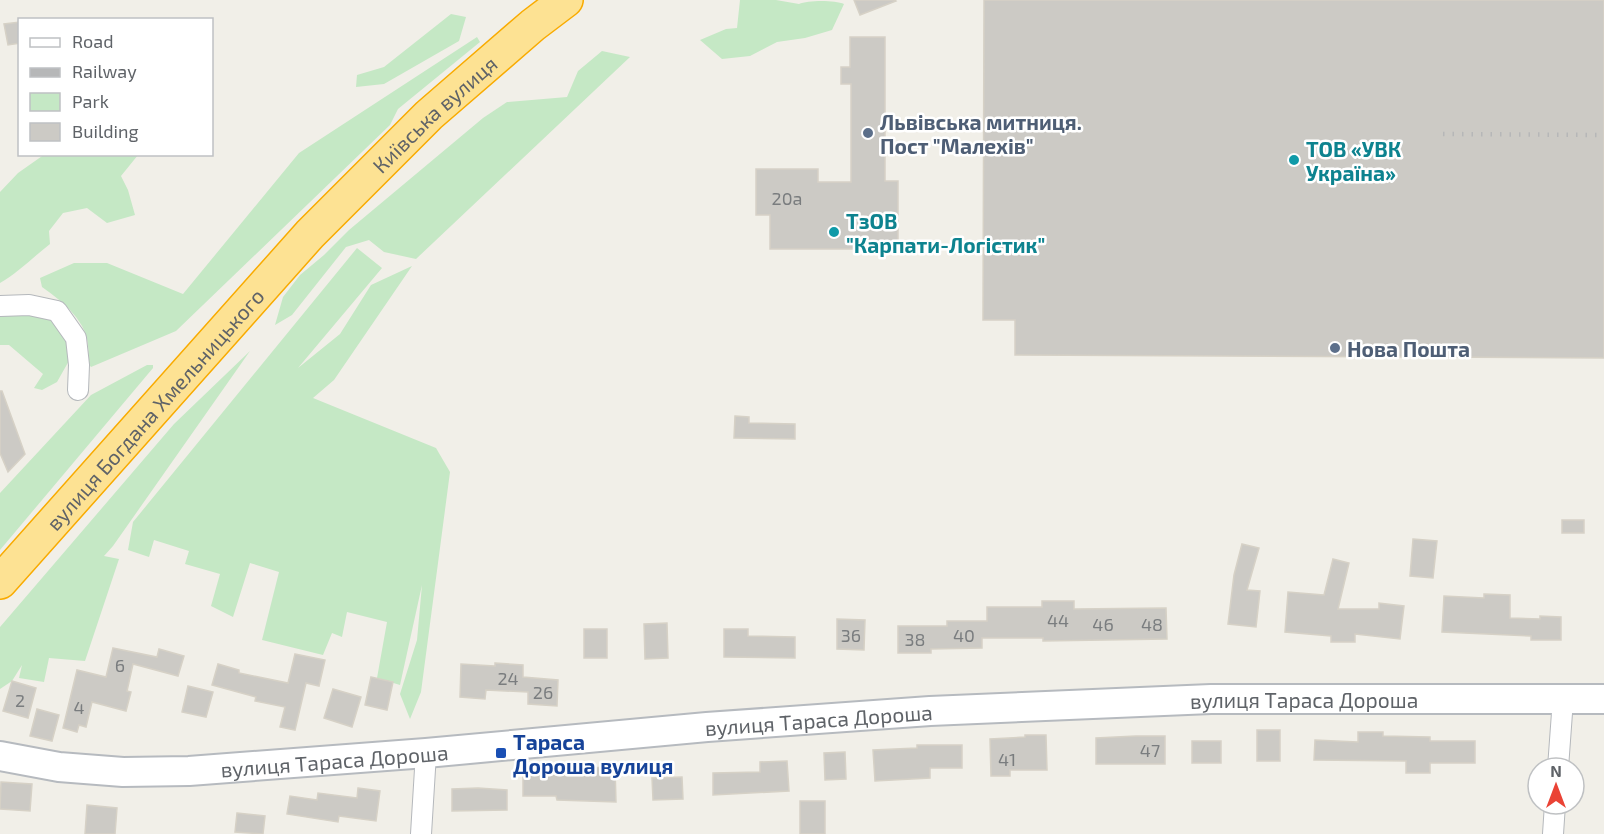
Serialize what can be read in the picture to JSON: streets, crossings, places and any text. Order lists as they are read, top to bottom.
{
  "streets": {
    "highway": ["Київська вулиця", "вулиця Богдана Хмельницького"],
    "street": ["вулиця Тараса Дороша"]
  },
  "crossings": [
    ["Київська вулиця", "вулиця Богдана Хмельницького"]
  ],
  "places": {
    "other": [
      "Львівська митниця. Пост \"Малехів\"",
      "ТОВ «УВК Україна»",
      "ТзОВ \"Карпати-Логістик\"",
      "Нова Пошта"
    ],
    "transit": ["Тараса Дороша вулиця"]
  },
  "house_numbers": [
    "20а",
    "44",
    "46",
    "48",
    "36",
    "40",
    "38",
    "6",
    "24",
    "26",
    "2",
    "4",
    "47",
    "41"
  ],
  "legend": [
    "Road",
    "Railway",
    "Park",
    "Building"
  ],
  "north": "top"
}
